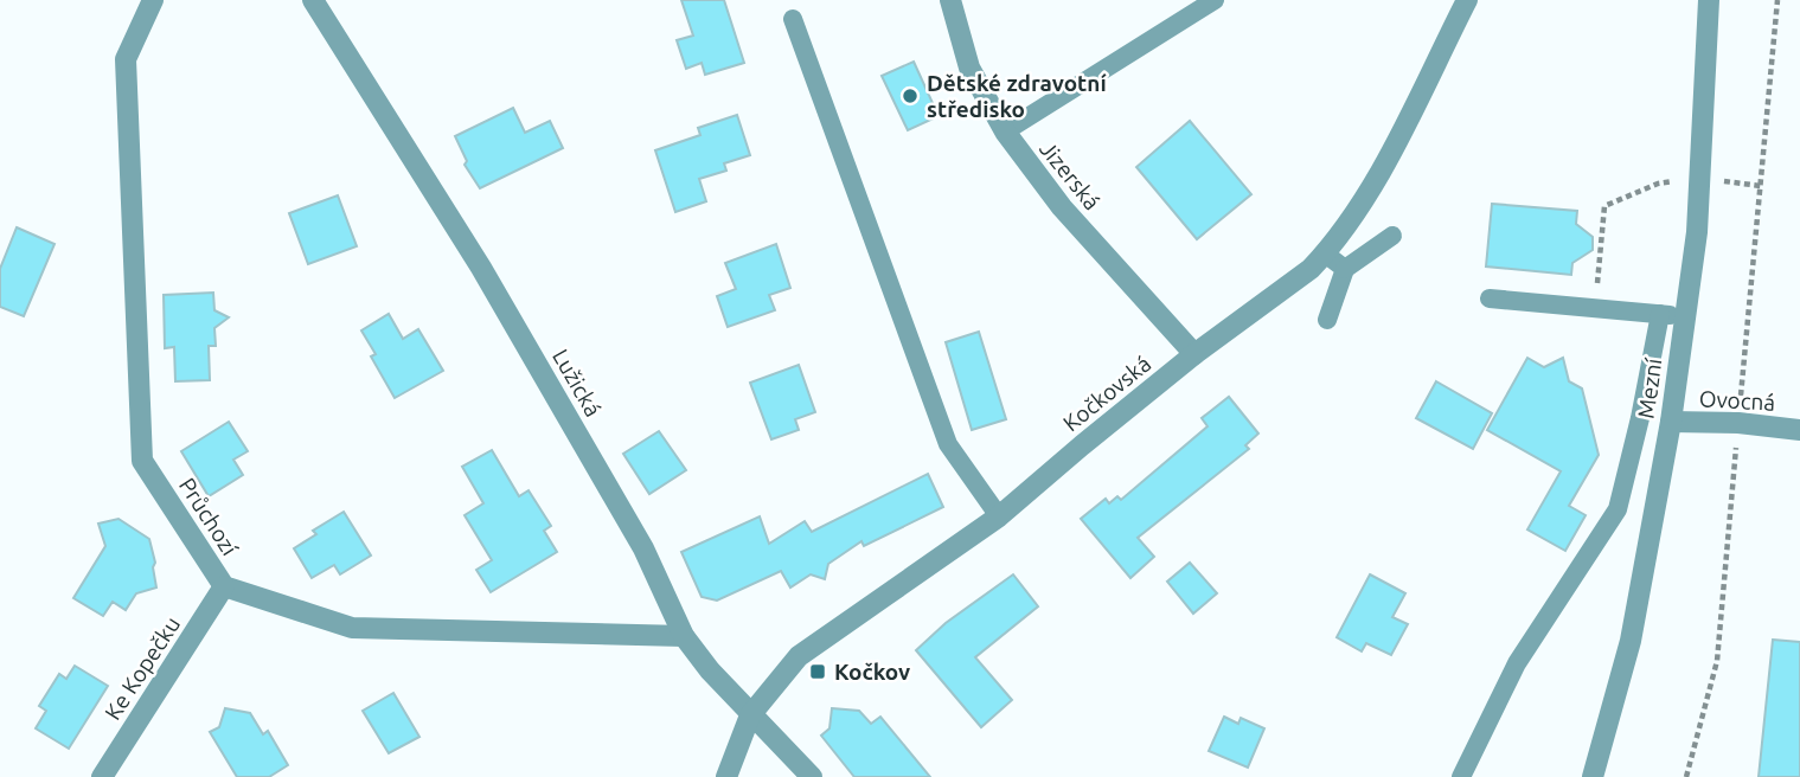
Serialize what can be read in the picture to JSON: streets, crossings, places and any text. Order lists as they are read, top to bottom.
{
  "streets": {
    "street": [
      "Jizerská",
      "Lužická",
      "Mezní",
      "Kočkovská",
      "Ovocná",
      "Průchozí",
      "Ke Kopečku"
    ]
  },
  "crossings": [
    ["Jizerská", "Kočkovská"],
    ["Lužická", "Kočkovská"],
    ["Lužická", "Průchozí"],
    ["Mezní", "Ovocná"],
    ["Průchozí", "Ke Kopečku"]
  ],
  "places": {
    "other": ["Dětské zdravotní středisko"],
    "transit": ["Kočkov"]
  }
}
